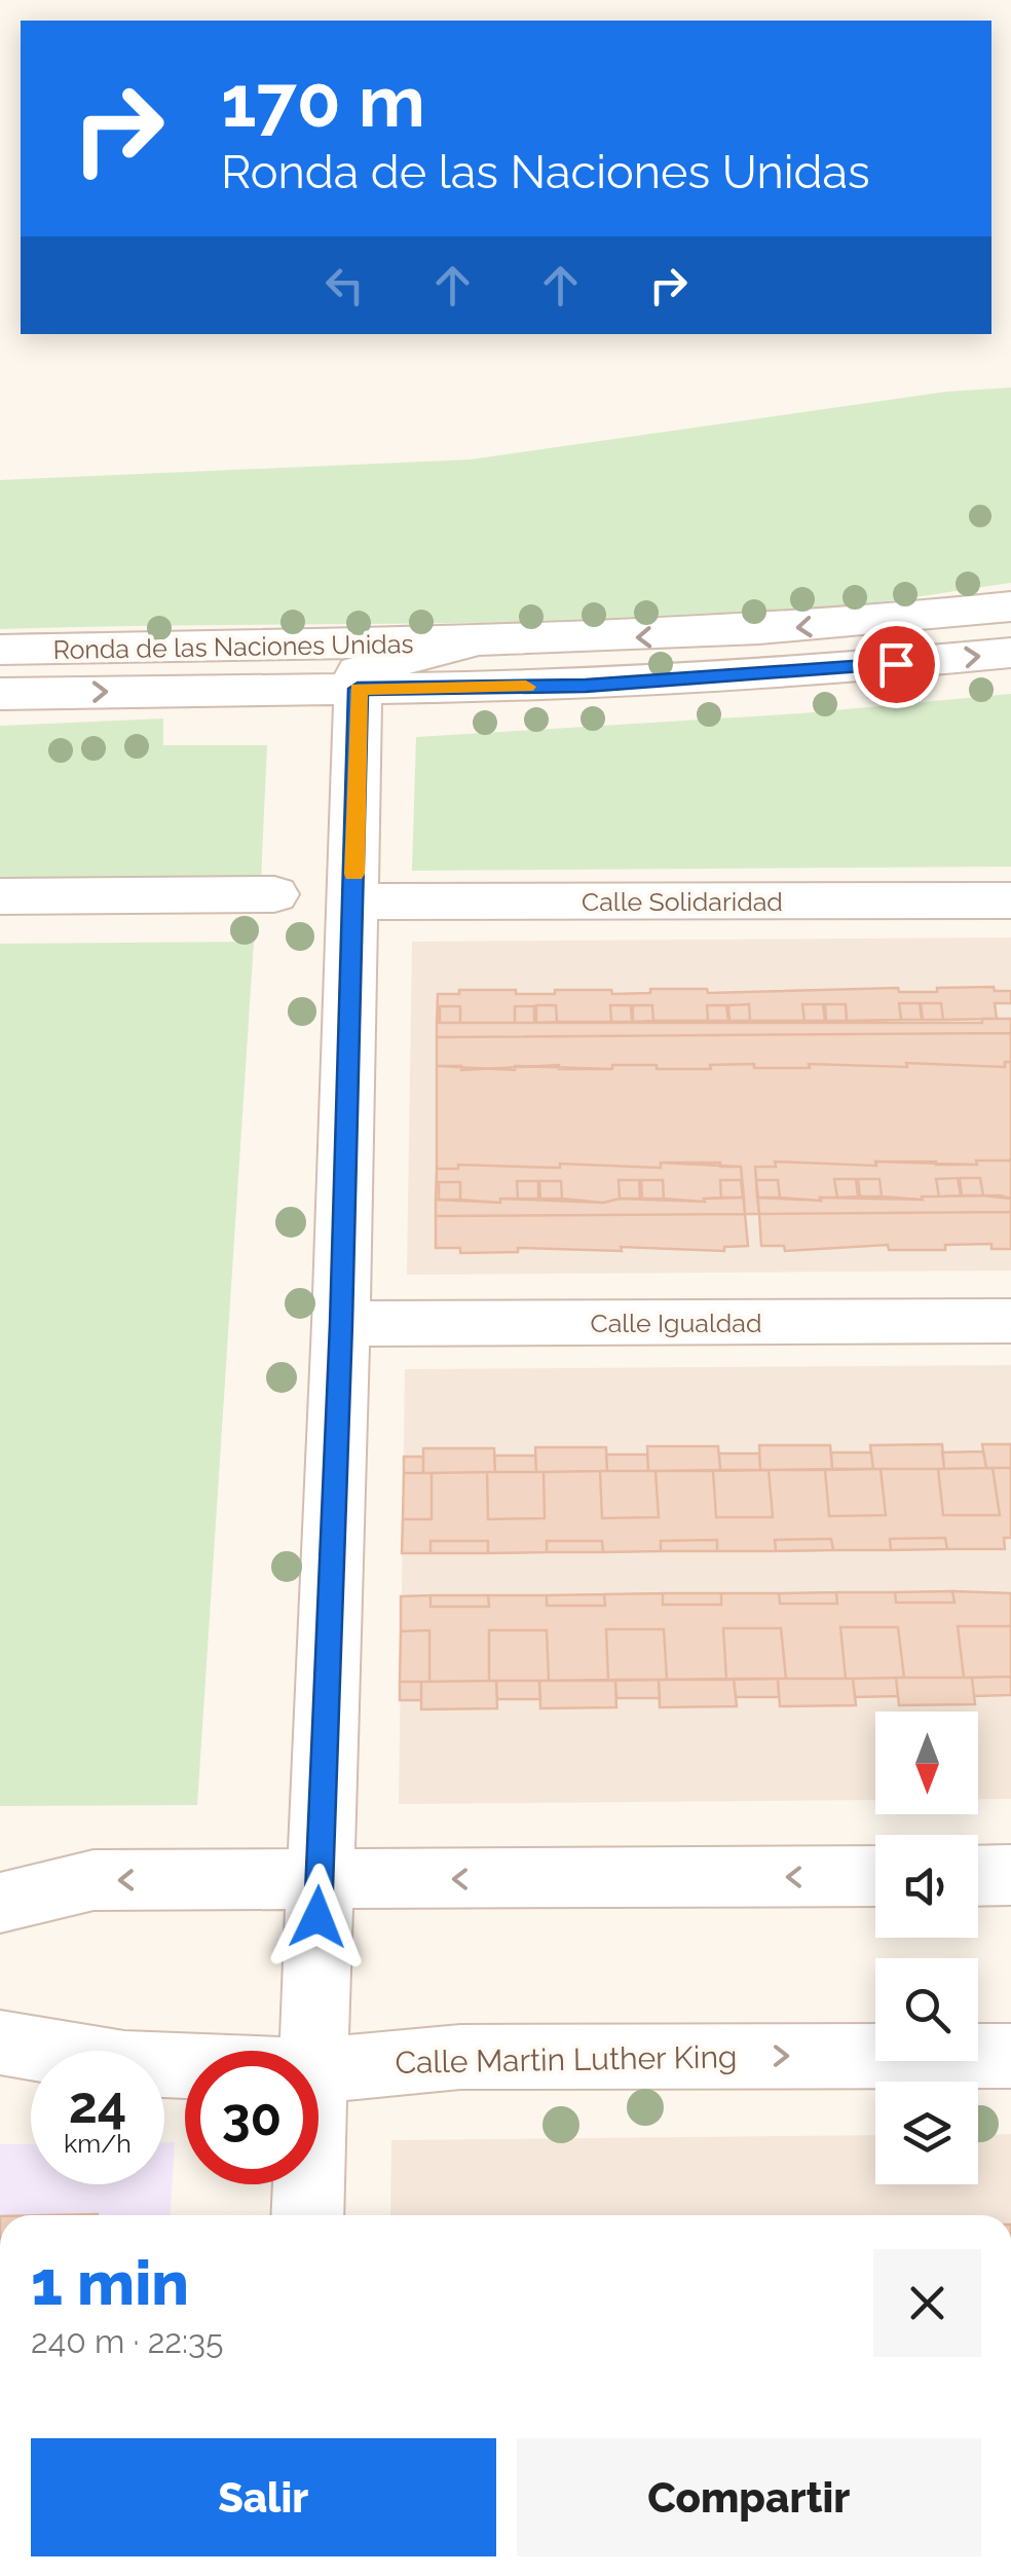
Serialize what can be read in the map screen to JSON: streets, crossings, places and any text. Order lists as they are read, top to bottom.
{
  "streets": {
    "street": [
      "Ronda de las Naciones Unidas",
      "Calle Solidaridad",
      "Calle Igualdad",
      "Calle Martin Luther King"
    ]
  },
  "north": "bottom",
  "page": {
    "turn": ["170 m", "Ronda de las Naciones Unidas"],
    "speed": "24 km/h",
    "limit": "30",
    "heading": ["1 min", "240 m · 22:35"],
    "buttons": ["Salir", "Compartir"]
  }
}
